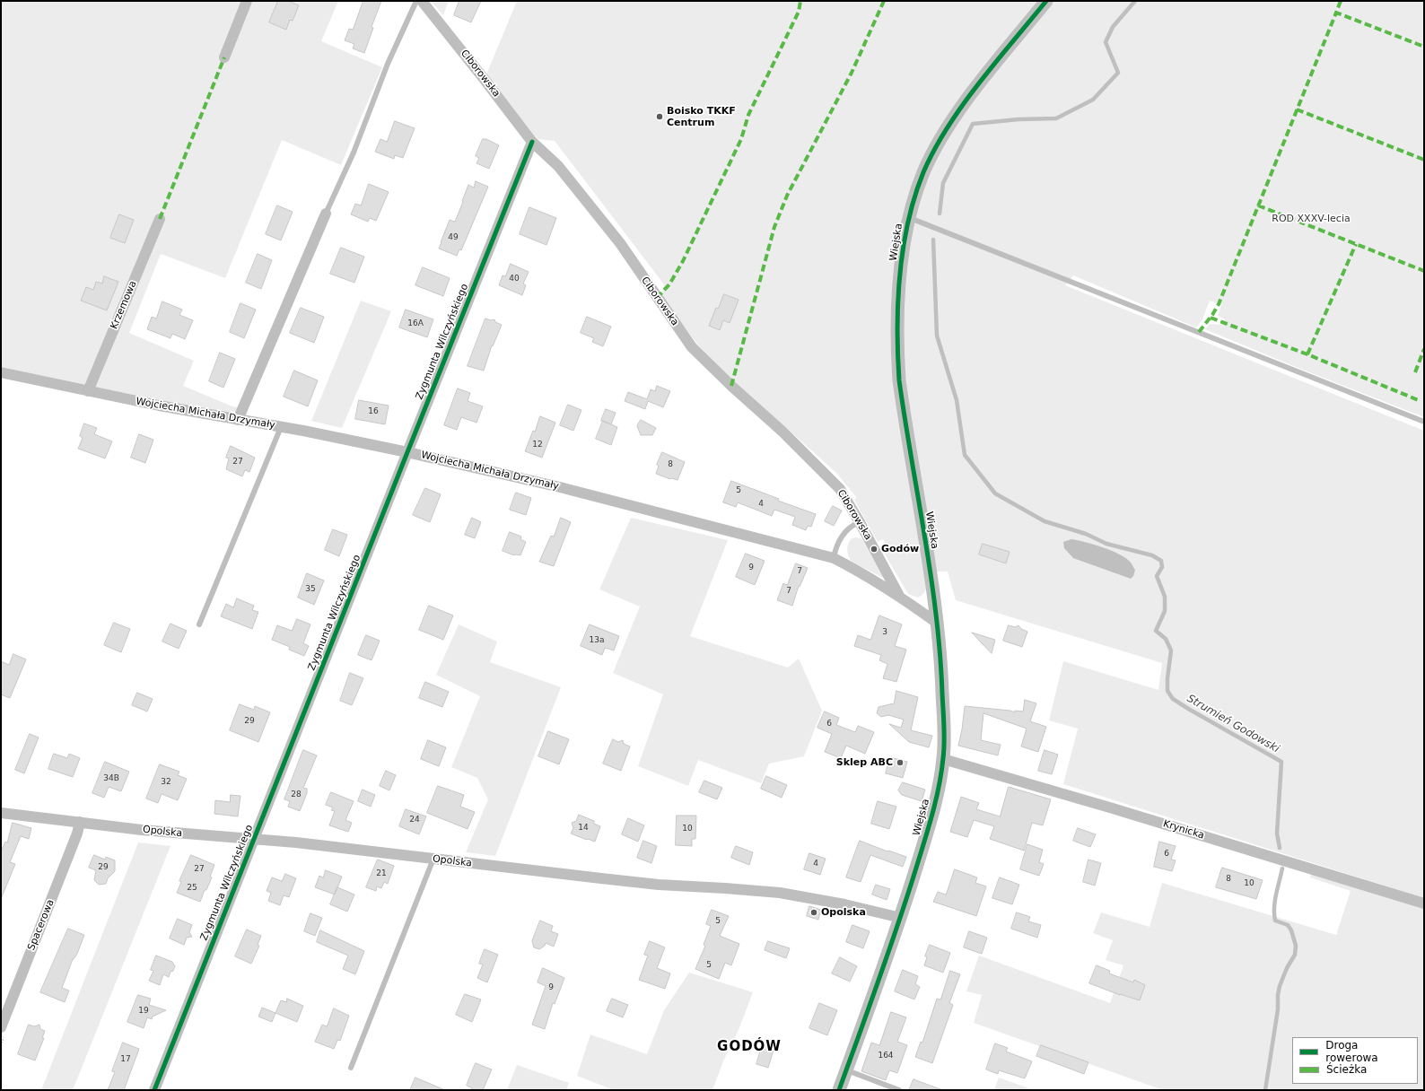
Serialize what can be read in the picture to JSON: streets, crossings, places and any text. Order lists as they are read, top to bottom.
{
  "streets": {
    "street": [
      "Ciborowska",
      "Wiejska",
      "Krzemowa",
      "Zygmunta Wilczyńskiego",
      "Wojciecha Michała Drzymały",
      "Krynicka",
      "Opolska",
      "Spacerowa"
    ]
  },
  "crossings": [
    ["Ciborowska", "Zygmunta Wilczyńskiego"],
    ["Ciborowska", "Wojciecha Michała Drzymały"],
    ["Wiejska", "Wojciecha Michała Drzymały"],
    ["Wiejska", "Krynicka"],
    ["Wiejska", "Opolska"],
    ["Krzemowa", "Wojciecha Michała Drzymały"],
    ["Zygmunta Wilczyńskiego", "Wojciecha Michała Drzymały"],
    ["Zygmunta Wilczyńskiego", "Opolska"],
    ["Opolska", "Spacerowa"]
  ],
  "districts": ["GODÓW"],
  "water": ["Strumień Godowski"],
  "parks": ["ROD XXXV-lecia"],
  "places": [
    "Boisko TKKF Centrum",
    "Godów",
    "Sklep ABC",
    "Opolska"
  ],
  "house_numbers": [
    "49",
    "40",
    "16A",
    "16",
    "12",
    "27",
    "8",
    "5",
    "4",
    "9",
    "7",
    "35",
    "7",
    "3",
    "13a",
    "29",
    "6",
    "34B",
    "32",
    "28",
    "24",
    "14",
    "10",
    "6",
    "4",
    "29",
    "27",
    "21",
    "8",
    "10",
    "25",
    "5",
    "5",
    "9",
    "19",
    "164",
    "17"
  ],
  "legend": ["Droga rowerowa", "Ścieżka"]
}
